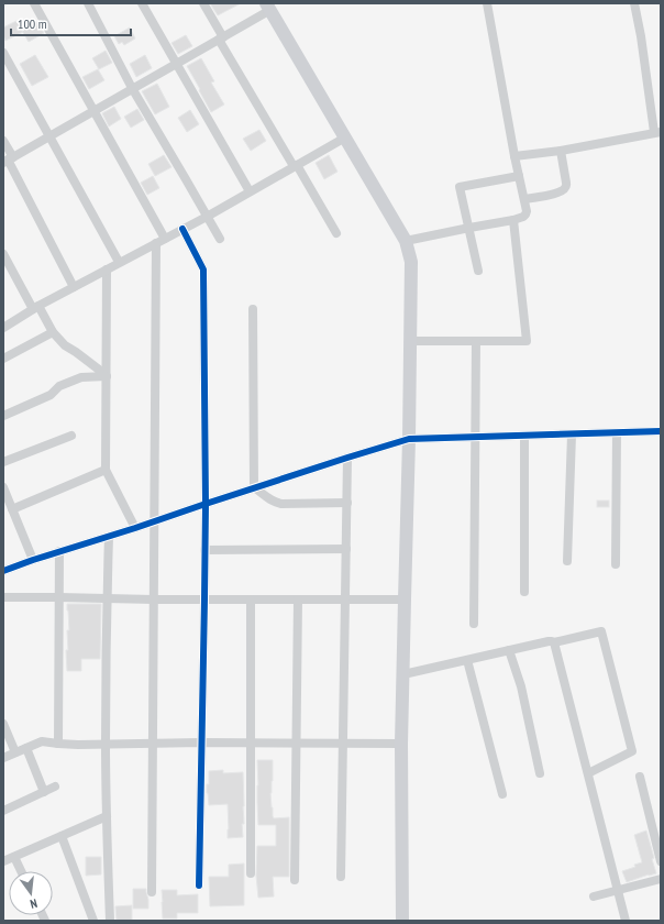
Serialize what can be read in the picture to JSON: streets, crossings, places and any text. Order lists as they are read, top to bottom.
{
  "scale_bar": "100 m",
  "north": "bottom"
}
